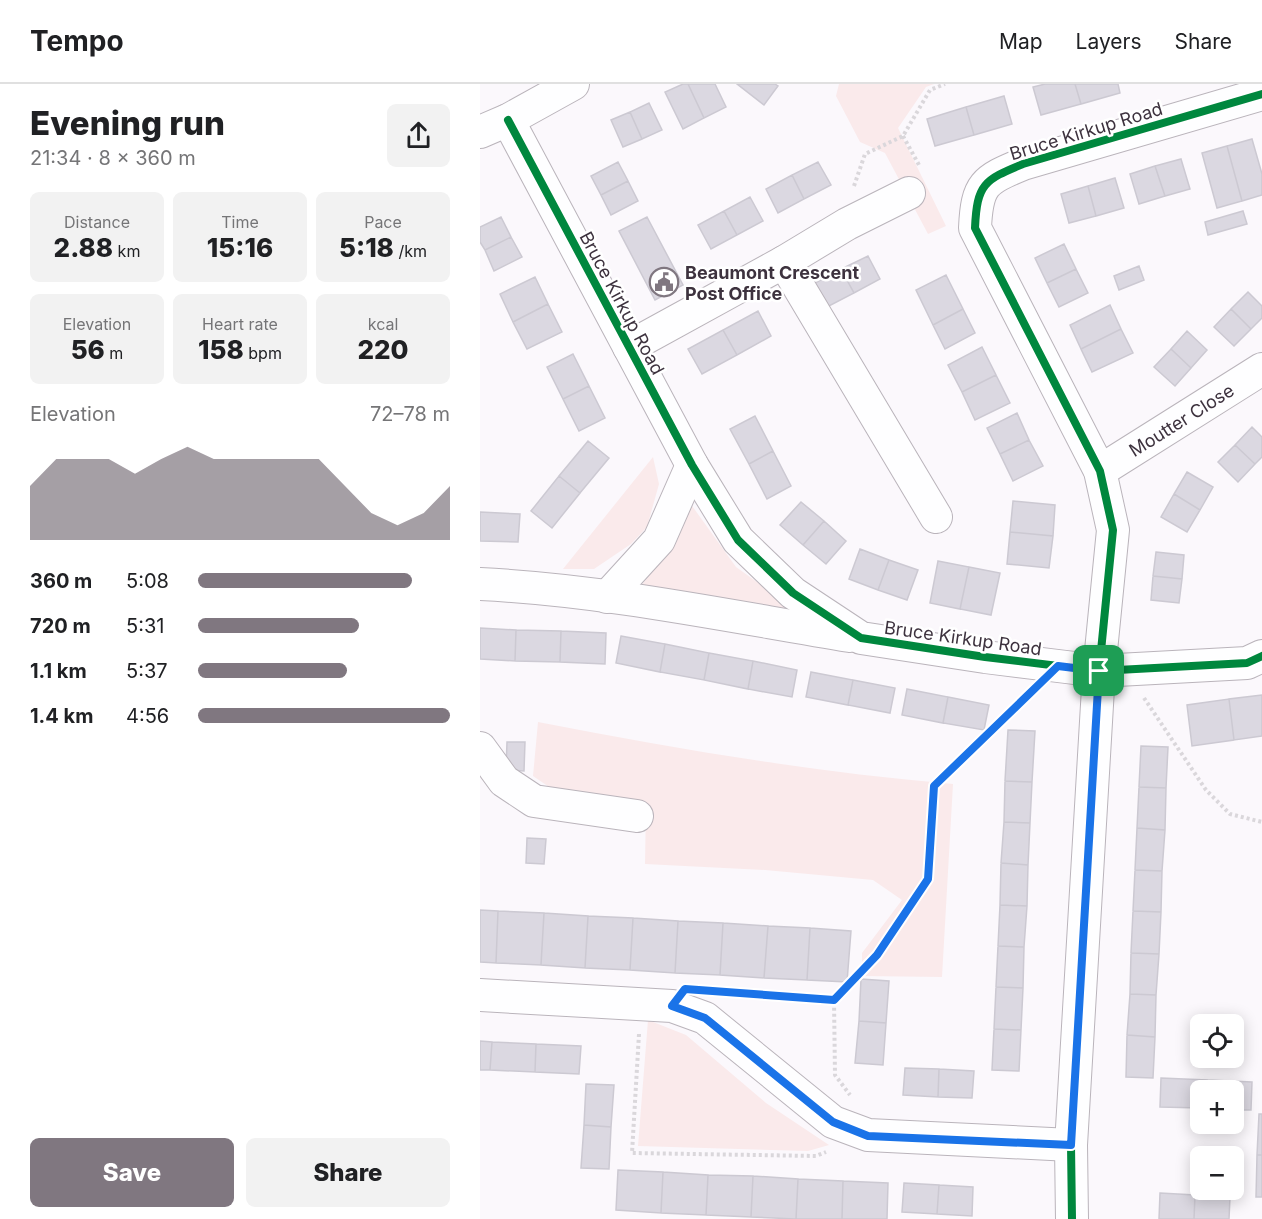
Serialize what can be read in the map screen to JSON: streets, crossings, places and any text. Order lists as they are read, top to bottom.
{
  "streets": {
    "street": ["Bruce Kirkup Road", "Moutter Close"]
  },
  "crossings": [
    ["Bruce Kirkup Road", "Moutter Close"]
  ],
  "places": {
    "public building": ["Beaumont Crescent Post Office"]
  },
  "page": {
    "header": "Tempo",
    "nav": ["Map", "Layers", "Share"],
    "heading": ["Evening run", "21:34 · 8 × 360 m"],
    "stats": [
      ["Distance", "2.88 km"],
      ["Time", "15:16"],
      ["Pace", "5:18 /km"],
      ["Elevation", "56 m"],
      ["Heart rate", "158 bpm"],
      ["kcal", "220"]
    ],
    "chart": ["Elevation", "72–78 m"],
    "list": [
      {
        "name": "360 m",
        "note": "5:08"
      },
      {
        "name": "720 m",
        "note": "5:31"
      },
      {
        "name": "1.1 km",
        "note": "5:37"
      },
      {
        "name": "1.4 km",
        "note": "4:56"
      }
    ],
    "map_buttons": ["+", "−"],
    "buttons": ["Save", "Share"]
  }
}
